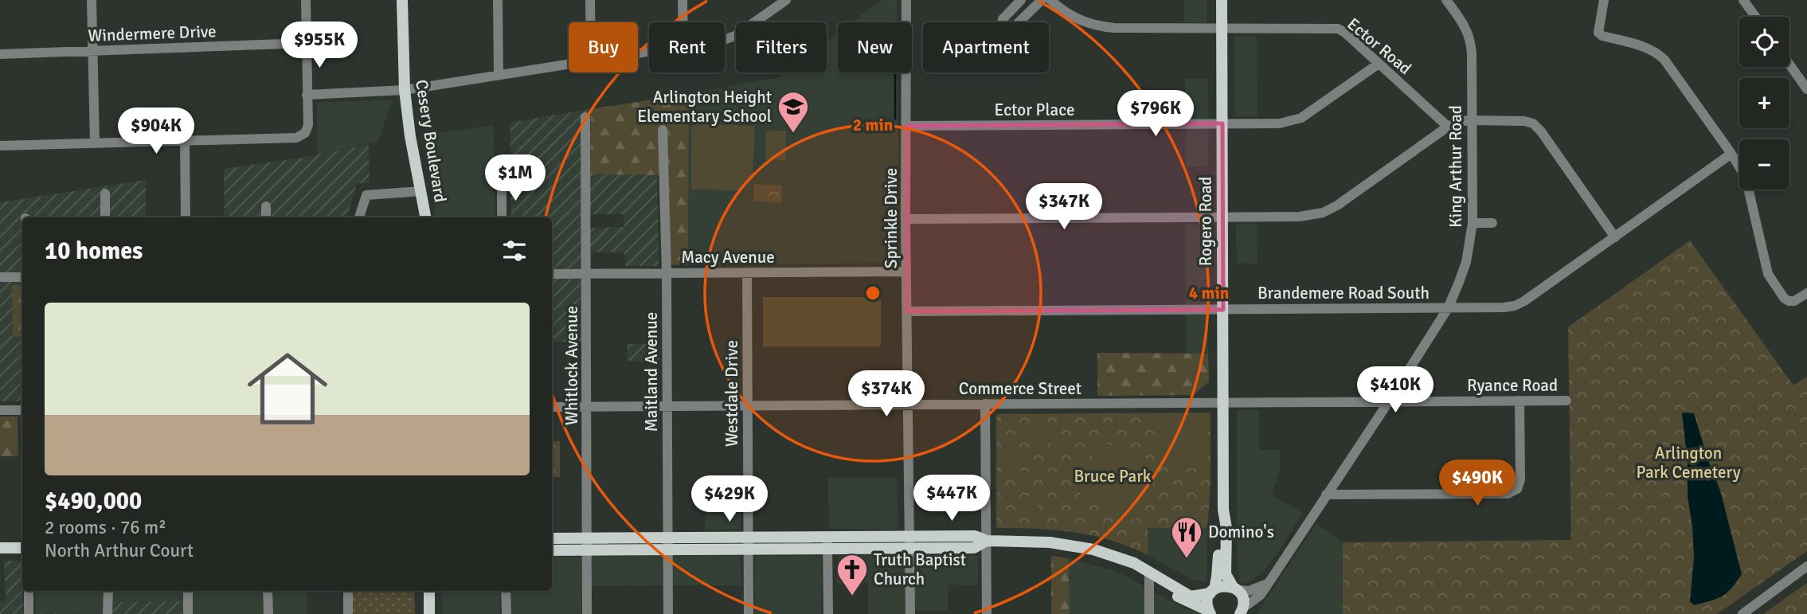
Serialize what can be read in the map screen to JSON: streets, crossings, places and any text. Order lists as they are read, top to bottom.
{
  "streets": {
    "main road": ["Cesery Boulevard", "Rogero Road"],
    "street": [
      "Windermere Drive",
      "Ector Road",
      "Ector Place",
      "King Arthur Road",
      "Sprinkle Drive",
      "Macy Avenue",
      "Brandemere Road South",
      "Whitlock Avenue",
      "Maitland Avenue",
      "Ryance Road",
      "Commerce Street",
      "Westdale Drive"
    ]
  },
  "crossings": [
    ["Ector Road", "Ector Place"],
    ["Ector Road", "Rogero Road"],
    ["Ector Place", "Sprinkle Drive"],
    ["Ector Place", "Rogero Road"],
    ["King Arthur Road", "Rogero Road"],
    ["King Arthur Road", "Brandemere Road South"],
    ["King Arthur Road", "Ryance Road"],
    ["Sprinkle Drive", "Macy Avenue"],
    ["Sprinkle Drive", "Brandemere Road South"],
    ["Sprinkle Drive", "Commerce Street"],
    ["Rogero Road", "Brandemere Road South"],
    ["Rogero Road", "Ryance Road"],
    ["Rogero Road", "Commerce Street"],
    ["Macy Avenue", "Whitlock Avenue"],
    ["Macy Avenue", "Maitland Avenue"],
    ["Macy Avenue", "Westdale Drive"],
    ["Whitlock Avenue", "Commerce Street"],
    ["Maitland Avenue", "Commerce Street"],
    ["Ryance Road", "Commerce Street"],
    ["Commerce Street", "Westdale Drive"]
  ],
  "parks": ["Arlington Park Cemetery", "Bruce Park"],
  "places": {
    "school or university": ["Arlington Height Elementary School"],
    "restaurant": ["Domino's"],
    "church": ["Truth Baptist Church"]
  },
  "page": {
    "map_buttons": ["+", "−"],
    "price": [
      "$955K",
      "$796K",
      "$904K",
      "$1M",
      "$347K",
      "$410K",
      "$374K",
      "$490K",
      "$447K",
      "$429K"
    ],
    "chip": [
      "Buy",
      "Rent",
      "Filters",
      "New",
      "Apartment"
    ],
    "heading": "10 homes",
    "list": [
      {
        "name": "$490,000",
        "note": "2 rooms · 76 m² · North Arthur Court"
      }
    ]
  },
  "rings": ["2 min", "4 min"]
}
